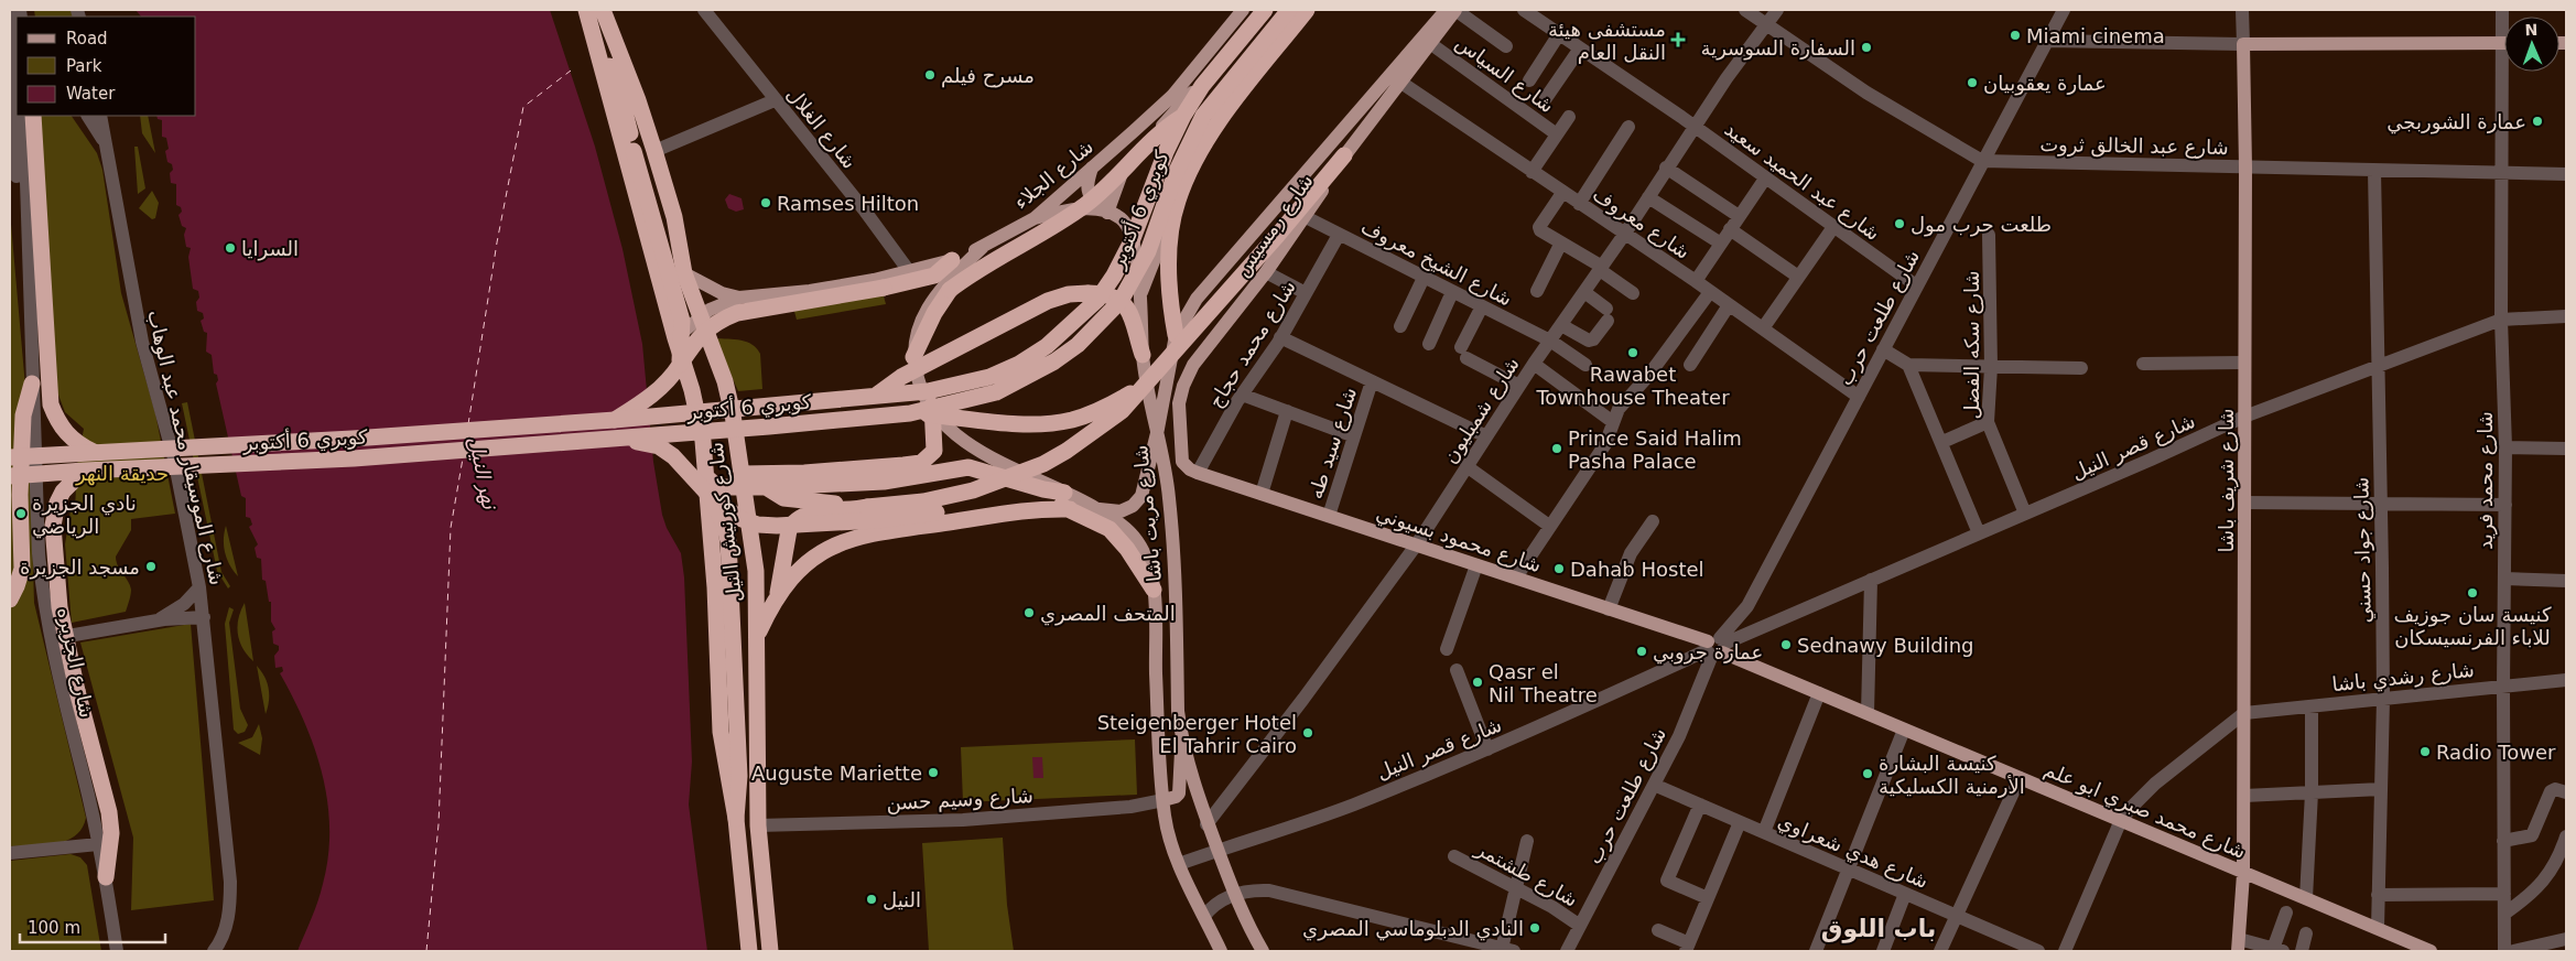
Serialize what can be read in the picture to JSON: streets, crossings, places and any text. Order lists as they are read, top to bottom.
{
  "streets": {
    "highway": ["كوبري 6 أكتوبر", "شارع كورنيش النيل"],
    "main road": [
      "شارع الجلاء",
      "شارع رمسيس",
      "شارع شريف باشا",
      "شارع مريت باشا",
      "شارع محمود بسيوني",
      "شارع محمد صبري ابو علم"
    ],
    "street": [
      "شارع السياس",
      "شارع الغلال",
      "شارع عبد الخالق ثروت",
      "شارع عبد الحميد سعيد",
      "شارع معروف",
      "شارع الشيخ معروف",
      "شارع طلعت حرب",
      "شارع محمد حجاج",
      "شارع سكه الفضل",
      "شارع شمبليون",
      "شارع سيد طه",
      "شارع قصر النيل",
      "شارع الموسيقار محمد عبد الوهاب",
      "شارع محمد فريد",
      "شارع جواد حسني",
      "شارع الجزيره",
      "شارع رشدي باشا",
      "شارع وسيم حسن",
      "شارع هدي شعراوي",
      "شارع طشتمر"
    ]
  },
  "crossings": [
    ["شارع السياس", "شارع رمسيس"],
    ["شارع الغلال", "شارع الجلاء"],
    ["شارع عبد الخالق ثروت", "شارع طلعت حرب"],
    ["شارع عبد الخالق ثروت", "شارع شمبليون"],
    ["شارع عبد الخالق ثروت", "شارع شريف باشا"],
    ["شارع عبد الخالق ثروت", "شارع محمد فريد"],
    ["شارع عبد الخالق ثروت", "شارع جواد حسني"],
    ["شارع الجلاء", "شارع كورنيش النيل"],
    ["شارع عبد الحميد سعيد", "شارع طلعت حرب"],
    ["شارع عبد الحميد سعيد", "شارع شمبليون"],
    ["شارع معروف", "شارع رمسيس"],
    ["شارع معروف", "شارع طلعت حرب"],
    ["شارع معروف", "شارع شمبليون"],
    ["شارع رمسيس", "شارع الشيخ معروف"],
    ["شارع رمسيس", "شارع محمد حجاج"],
    ["شارع رمسيس", "شارع مريت باشا"],
    ["شارع رمسيس", "شارع محمود بسيوني"],
    ["شارع الشيخ معروف", "شارع محمد حجاج"],
    ["شارع الشيخ معروف", "شارع شمبليون"],
    ["شارع طلعت حرب", "شارع قصر النيل"],
    ["شارع طلعت حرب", "شارع محمود بسيوني"],
    ["شارع طلعت حرب", "شارع محمد صبري ابو علم"],
    ["شارع طلعت حرب", "شارع هدي شعراوي"],
    ["شارع طلعت حرب", "شارع طشتمر"],
    ["شارع محمد حجاج", "شارع محمود بسيوني"],
    ["شارع سكه الفضل", "شارع قصر النيل"],
    ["شارع شمبليون", "شارع مريت باشا"],
    ["شارع شمبليون", "شارع محمود بسيوني"],
    ["شارع سيد طه", "شارع محمود بسيوني"],
    ["شارع قصر النيل", "شارع شريف باشا"],
    ["شارع قصر النيل", "شارع محمد فريد"],
    ["شارع قصر النيل", "شارع مريت باشا"],
    ["شارع قصر النيل", "شارع محمود بسيوني"],
    ["شارع قصر النيل", "شارع جواد حسني"],
    ["شارع قصر النيل", "شارع محمد صبري ابو علم"],
    ["شارع شريف باشا", "شارع رشدي باشا"],
    ["شارع شريف باشا", "شارع محمد صبري ابو علم"],
    ["شارع محمد فريد", "شارع رشدي باشا"],
    ["شارع مريت باشا", "شارع وسيم حسن"],
    ["شارع كورنيش النيل", "شارع وسيم حسن"],
    ["شارع محمود بسيوني", "شارع محمد صبري ابو علم"],
    ["شارع جواد حسني", "شارع رشدي باشا"],
    ["شارع جواد حسني", "شارع محمد صبري ابو علم"]
  ],
  "districts": ["باب اللوق"],
  "water": ["نهر النيل"],
  "parks": ["حديقة النهر"],
  "places": {
    "other": [
      "Miami cinema",
      "السفارة السوسرية",
      "مسرح فيلم",
      "عمارة يعقوبيان",
      "عمارة الشوربجي",
      "Ramses Hilton",
      "طلعت حرب مول",
      "السرايا",
      "Rawabet Townhouse Theater",
      "Prince Said Halim Pasha Palace",
      "نادي الجزيرة الرياضي",
      "مسجد الجزيرة",
      "Dahab Hostel",
      "كنيسة سان جوزيف للاباء الفرنسيسكان",
      "المتحف المصري",
      "Sednawy Building",
      "عمارة جروبي",
      "Qasr el Nil Theatre",
      "Steigenberger Hotel El Tahrir Cairo",
      "Radio Tower",
      "Auguste Mariette",
      "كنيسة البشارة الأرمنية الكسليكية",
      "النيل",
      "النادي الدبلوماسي المصري"
    ],
    "health": ["مستشفى هيئة النقل العام"]
  },
  "legend": ["Road", "Park", "Water"],
  "scale_bar": "100 m",
  "north": "top"
}
